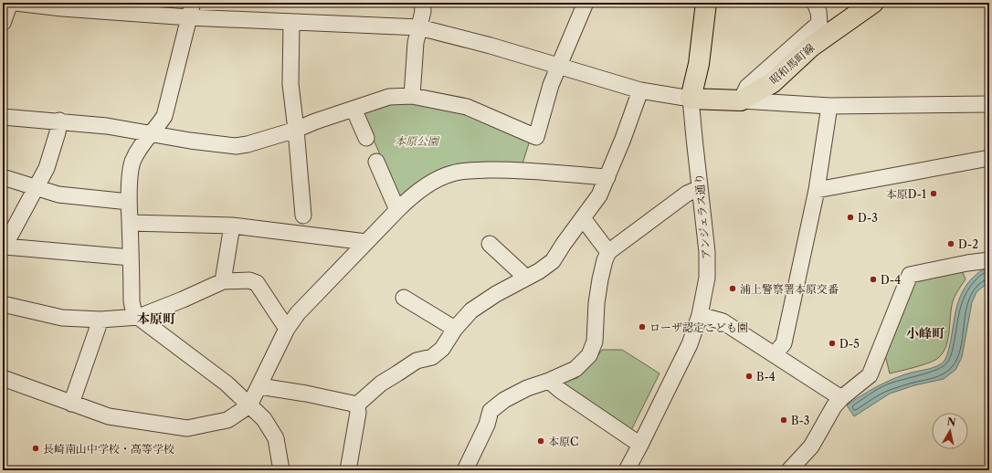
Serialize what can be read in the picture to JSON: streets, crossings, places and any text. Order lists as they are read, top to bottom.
{
  "streets": {
    "main road": ["昭和馬町線"],
    "street": ["アンジェラス通り"]
  },
  "districts": ["本原町", "小峰町"],
  "parks": ["本原公園"],
  "places": [
    "本原D-1",
    "D-3",
    "D-2",
    "D-4",
    "浦上警察署本原交番",
    "ローザ認定こども園",
    "D-5",
    "B-4",
    "B-3",
    "本原C",
    "長崎南山中学校・高等学校"
  ],
  "north": "top"
}
